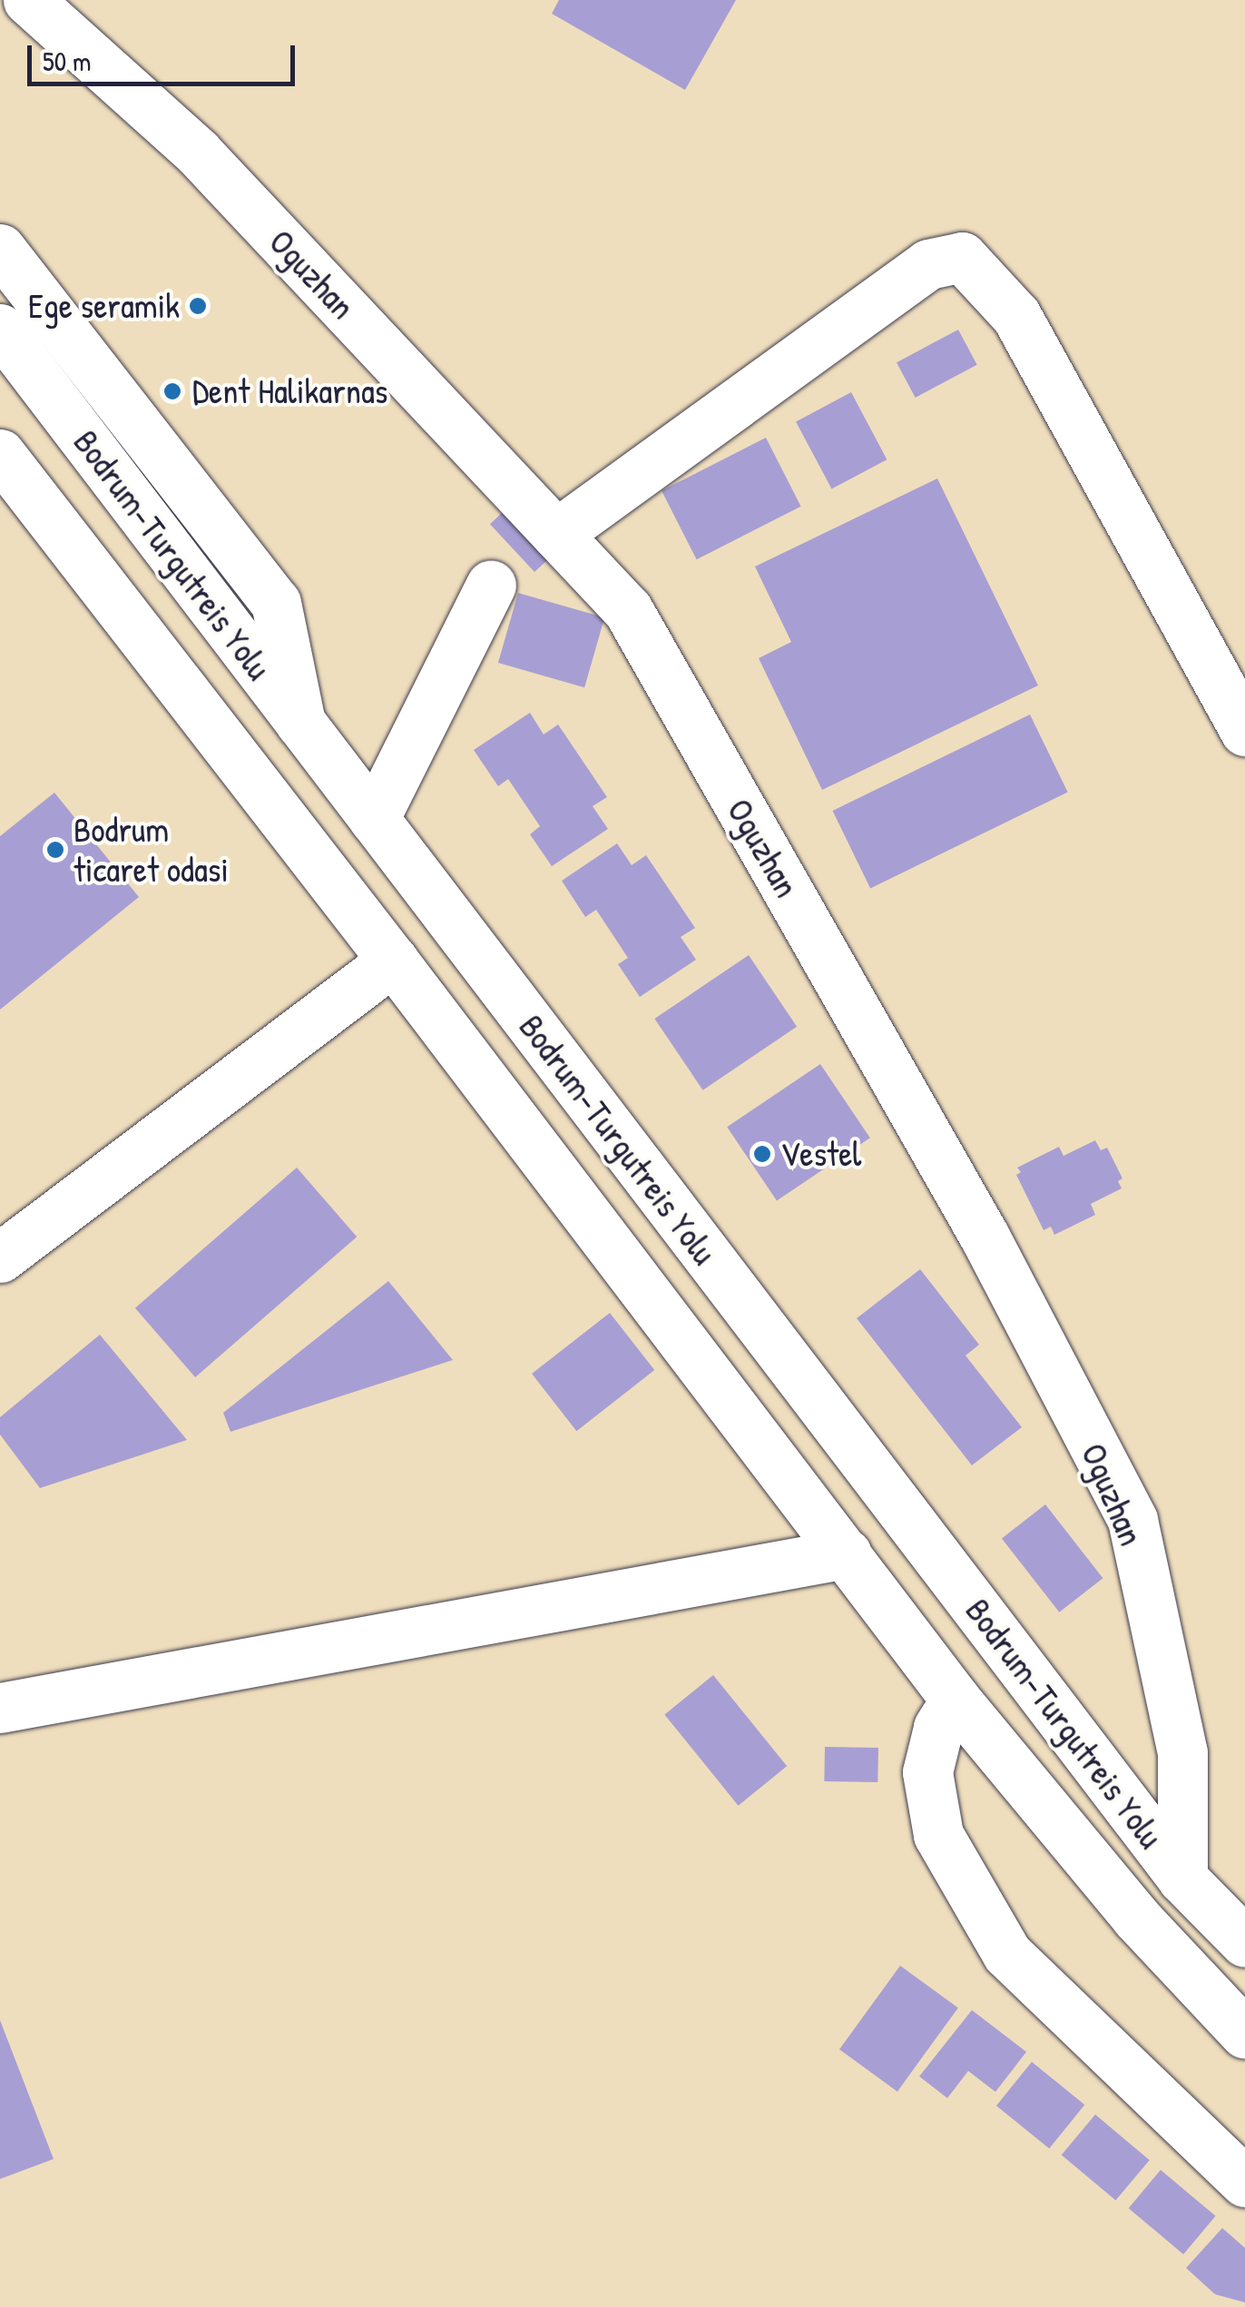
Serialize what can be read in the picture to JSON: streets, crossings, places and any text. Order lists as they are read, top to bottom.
{
  "streets": {
    "main road": ["Oguzhan", "Bodrum-Turgutreis Yolu"]
  },
  "crossings": [
    ["Oguzhan", "Bodrum-Turgutreis Yolu"]
  ],
  "places": [
    "Ege seramik",
    "Dent Halikarnas",
    "Bodrum ticaret odasi",
    "Vestel"
  ],
  "scale_bar": "50 m"
}
